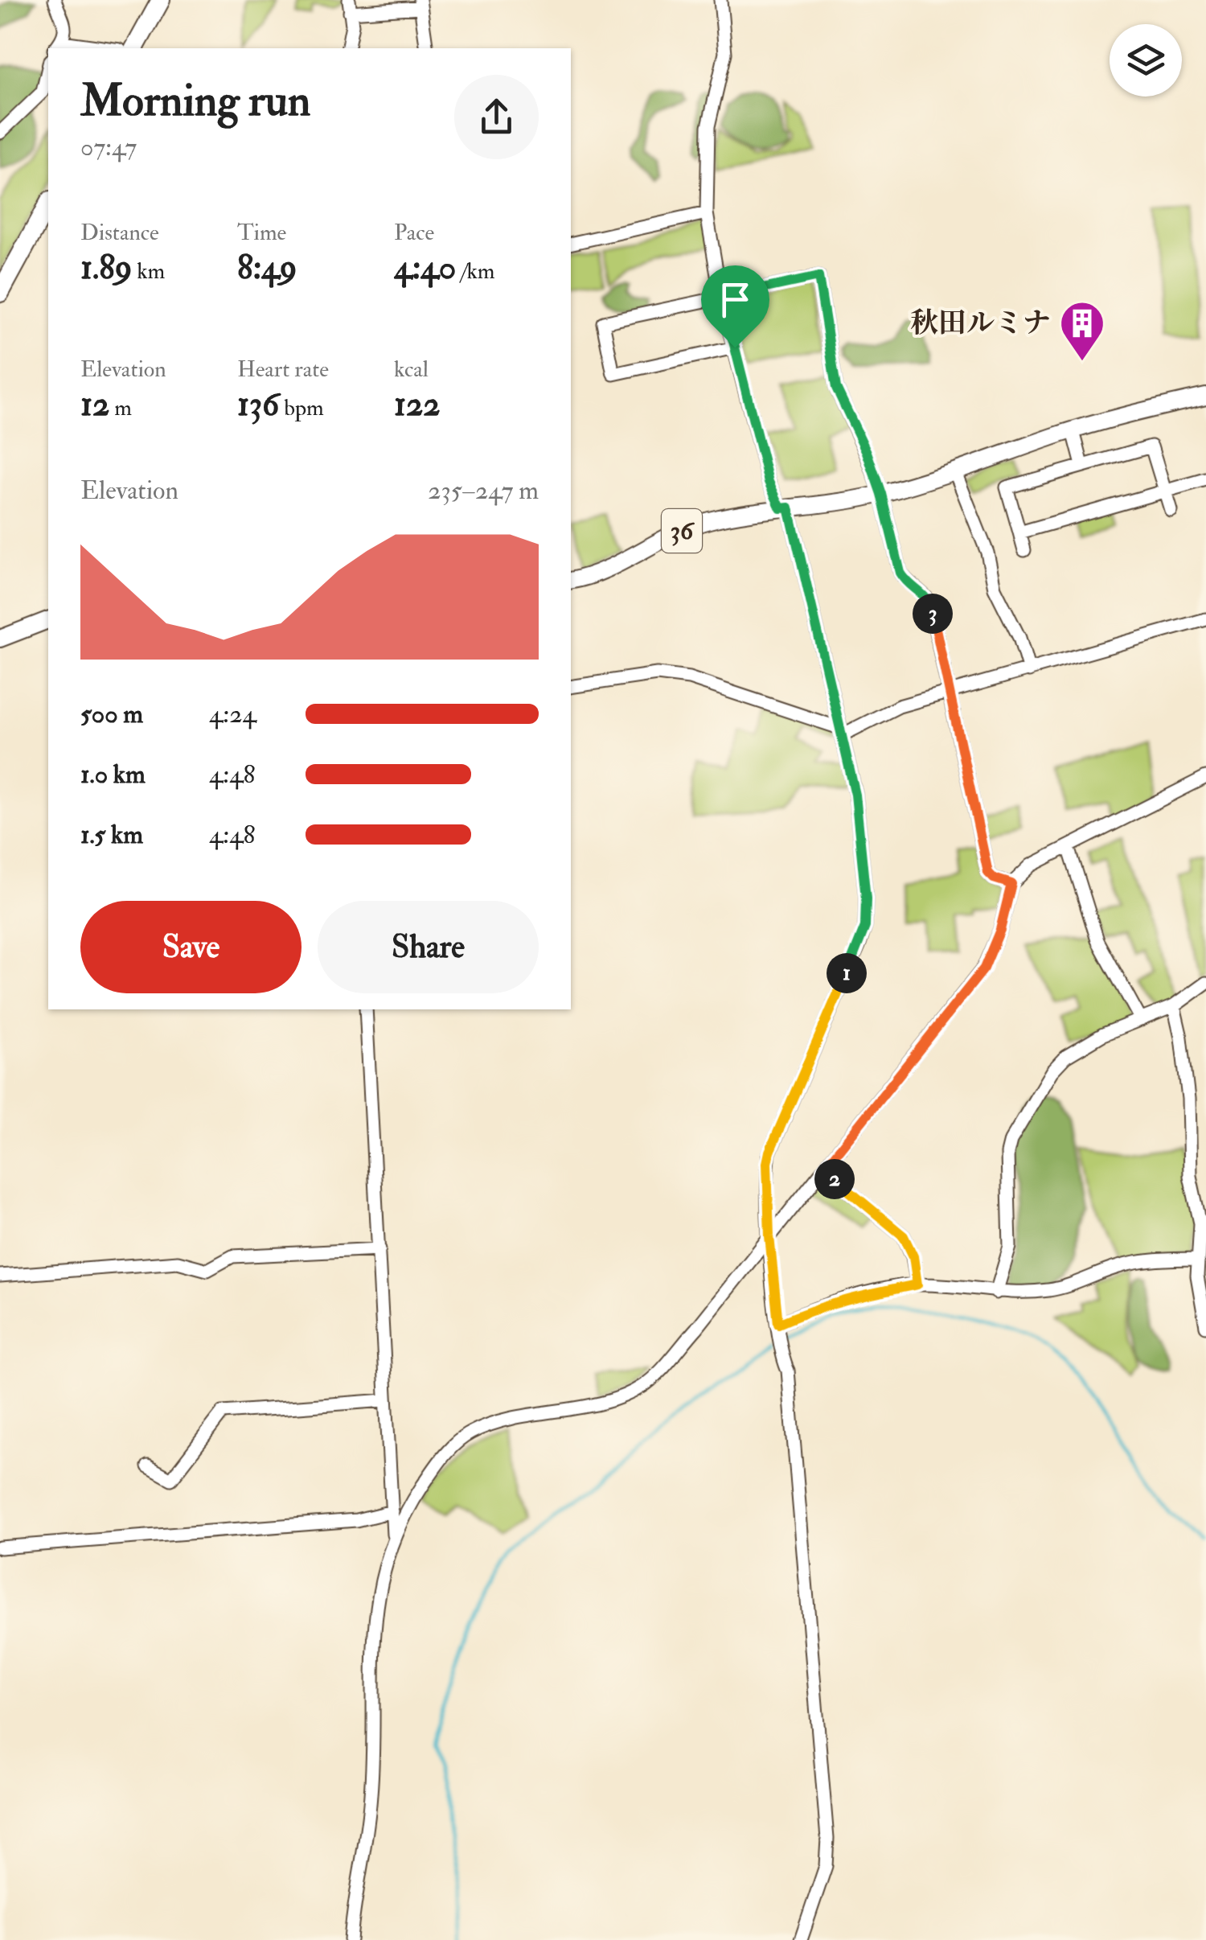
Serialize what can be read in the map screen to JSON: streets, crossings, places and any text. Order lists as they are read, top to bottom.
{
  "streets": {
    "main road": ["36"]
  },
  "places": {
    "building": ["秋田ルミナ"]
  },
  "page": {
    "heading": ["Morning run", "07:47"],
    "stats": [
      ["Distance", "1.89 km"],
      ["Time", "8:49"],
      ["Pace", "4:40 /km"],
      ["Elevation", "12 m"],
      ["Heart rate", "136 bpm"],
      ["kcal", "122"]
    ],
    "chart": ["Elevation", "235–247 m"],
    "pins": ["3", "1", "2"],
    "list": [
      {
        "name": "500 m",
        "note": "4:24"
      },
      {
        "name": "1.0 km",
        "note": "4:48"
      },
      {
        "name": "1.5 km",
        "note": "4:48"
      }
    ],
    "buttons": ["Save", "Share"]
  }
}
